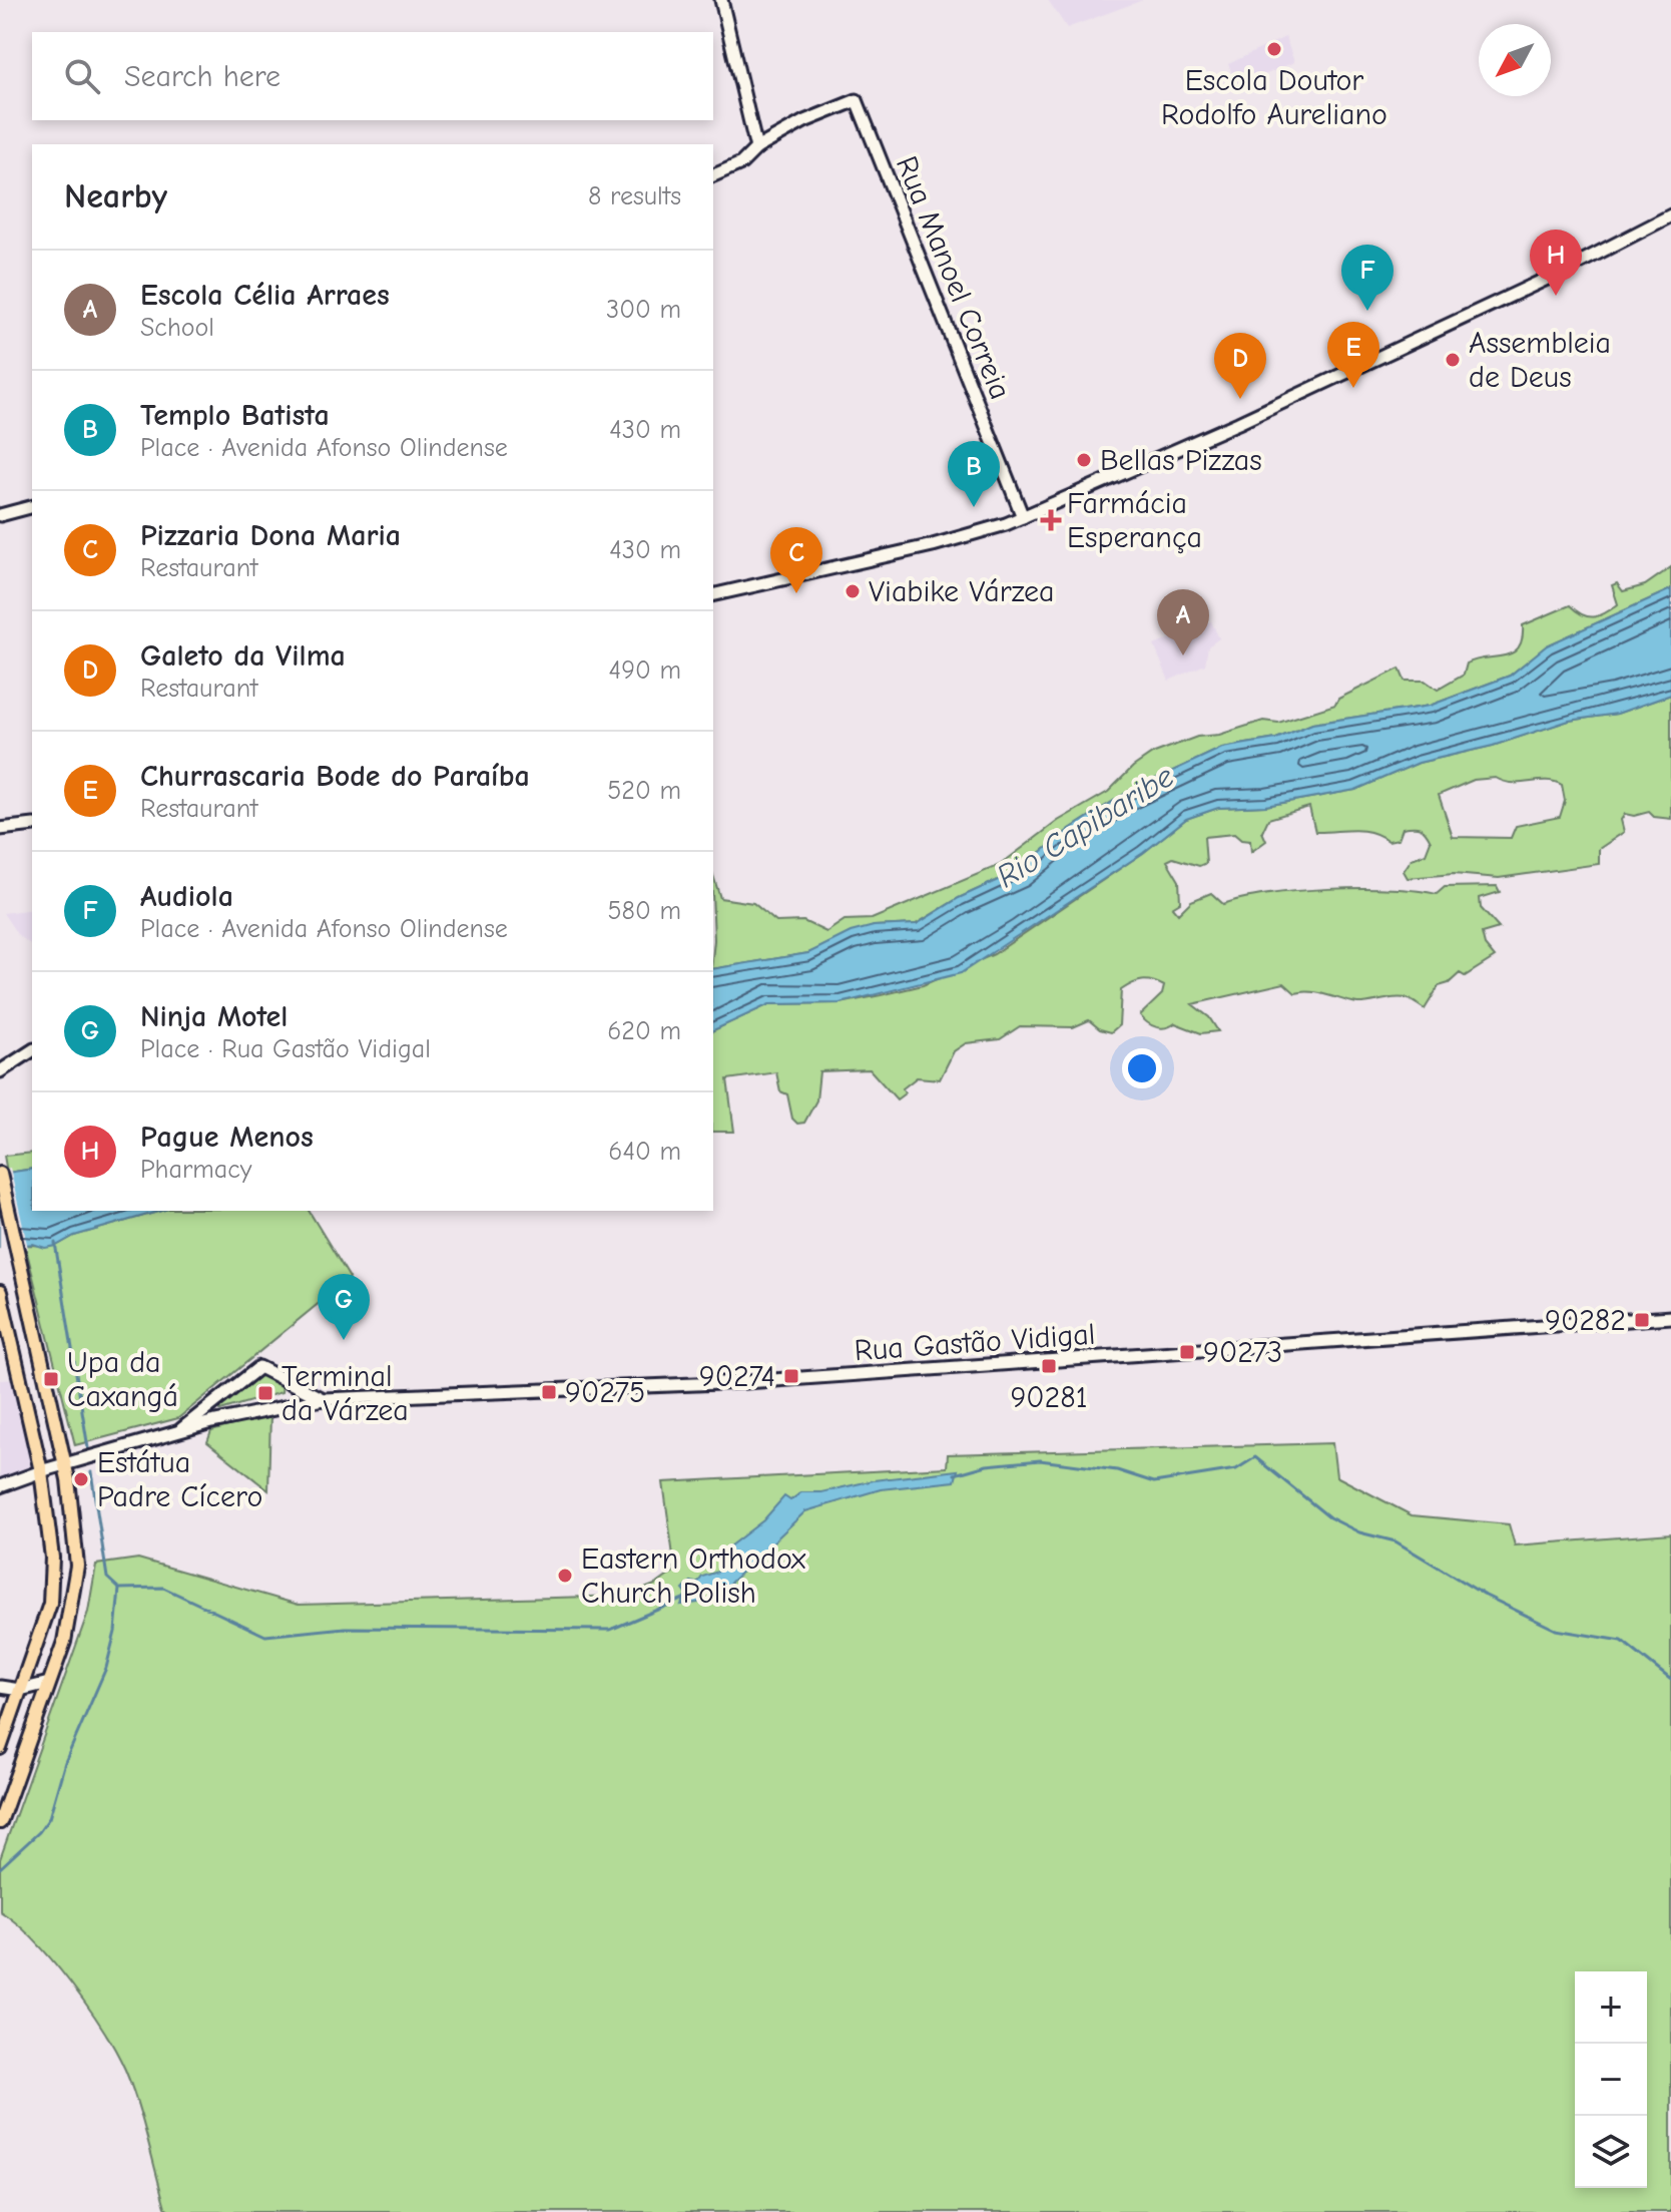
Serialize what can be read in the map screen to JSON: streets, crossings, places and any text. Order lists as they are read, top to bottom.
{
  "streets": {
    "street": ["Rua Manoel Correia", "Rua Gastão Vidigal"]
  },
  "water": ["Rio Capibaribe"],
  "places": {
    "other": [
      "Escola Doutor Rodolfo Aureliano",
      "Assembleia de Deus",
      "Bellas Pizzas",
      "Viabike Várzea",
      "Estátua Padre Cícero",
      "Eastern Orthodox Church Polish"
    ],
    "health": ["Farmácia Esperança"],
    "transit": [
      "90282",
      "90273",
      "90281",
      "90274",
      "Upa da Caxangá",
      "90275",
      "Terminal da Várzea"
    ]
  },
  "north": "bottom left",
  "page": {
    "search": "Search here",
    "heading": ["Nearby", "8 results"],
    "pins": [
      "H",
      "F",
      "E",
      "D",
      "B",
      "C",
      "A",
      "G"
    ],
    "list": [
      {
        "mark": "A",
        "name": "Escola Célia Arraes",
        "note": "School",
        "value": "300 m"
      },
      {
        "mark": "B",
        "name": "Templo Batista",
        "note": "Place · Avenida Afonso Olindense",
        "value": "430 m"
      },
      {
        "mark": "C",
        "name": "Pizzaria Dona Maria",
        "note": "Restaurant",
        "value": "430 m"
      },
      {
        "mark": "D",
        "name": "Galeto da Vilma",
        "note": "Restaurant",
        "value": "490 m"
      },
      {
        "mark": "E",
        "name": "Churrascaria Bode do Paraíba",
        "note": "Restaurant",
        "value": "520 m"
      },
      {
        "mark": "F",
        "name": "Audiola",
        "note": "Place · Avenida Afonso Olindense",
        "value": "580 m"
      },
      {
        "mark": "G",
        "name": "Ninja Motel",
        "note": "Place · Rua Gastão Vidigal",
        "value": "620 m"
      },
      {
        "mark": "H",
        "name": "Pague Menos",
        "note": "Pharmacy",
        "value": "640 m"
      }
    ],
    "map_buttons": ["+", "−"]
  }
}
